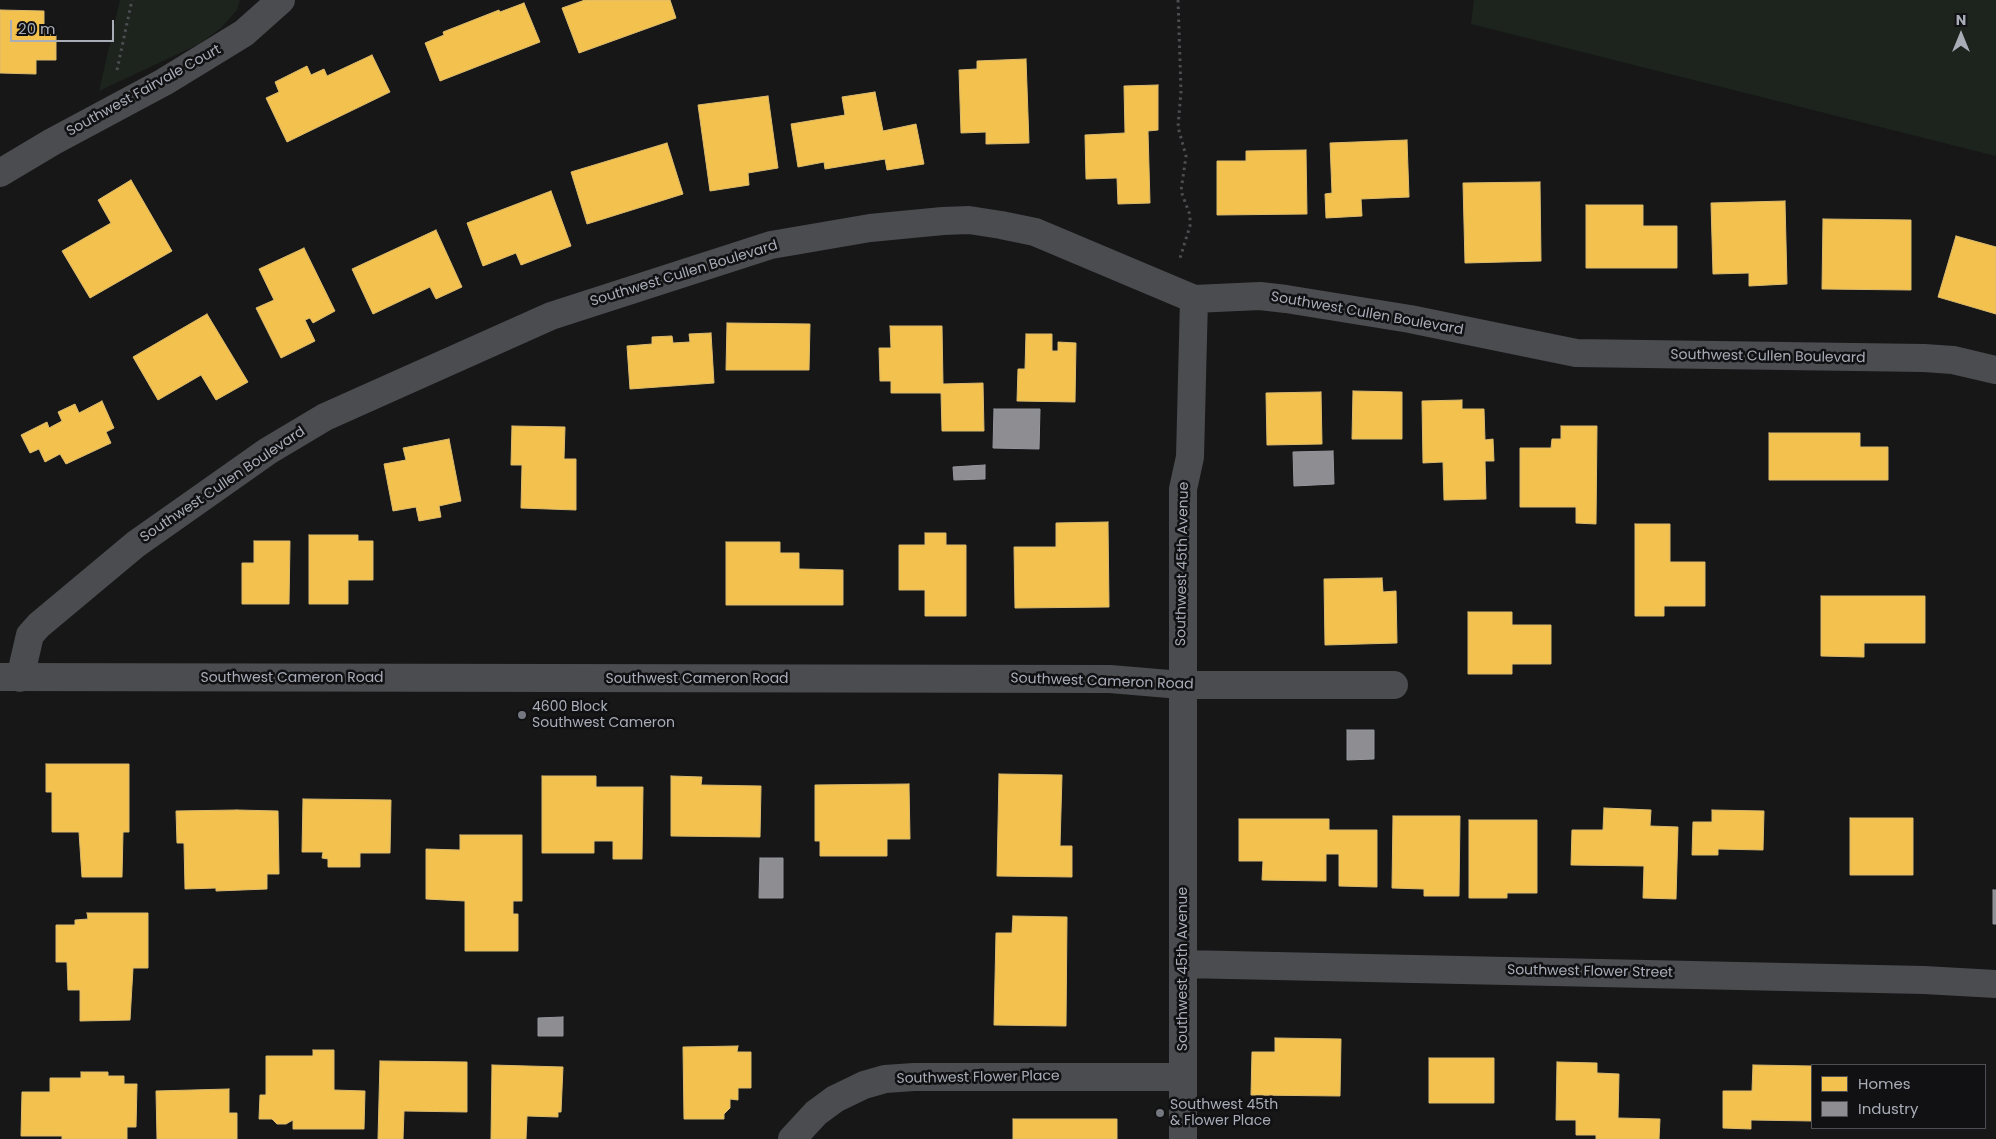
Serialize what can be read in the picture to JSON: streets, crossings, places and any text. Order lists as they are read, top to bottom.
{
  "streets": {
    "street": [
      "Southwest Fairvale Court",
      "Southwest Cullen Boulevard",
      "Southwest 45th Avenue",
      "Southwest Cameron Road",
      "Southwest Flower Street",
      "Southwest Flower Place"
    ]
  },
  "crossings": [
    ["Southwest Cullen Boulevard", "Southwest 45th Avenue"],
    ["Southwest Cullen Boulevard", "Southwest Cameron Road"],
    ["Southwest 45th Avenue", "Southwest Cameron Road"],
    ["Southwest 45th Avenue", "Southwest Flower Street"],
    ["Southwest 45th Avenue", "Southwest Flower Place"]
  ],
  "places": ["4600 Block Southwest Cameron", "Southwest 45th & Flower Place"],
  "legend": ["Homes", "Industry"],
  "scale_bar": "20 m",
  "north": "top"
}
